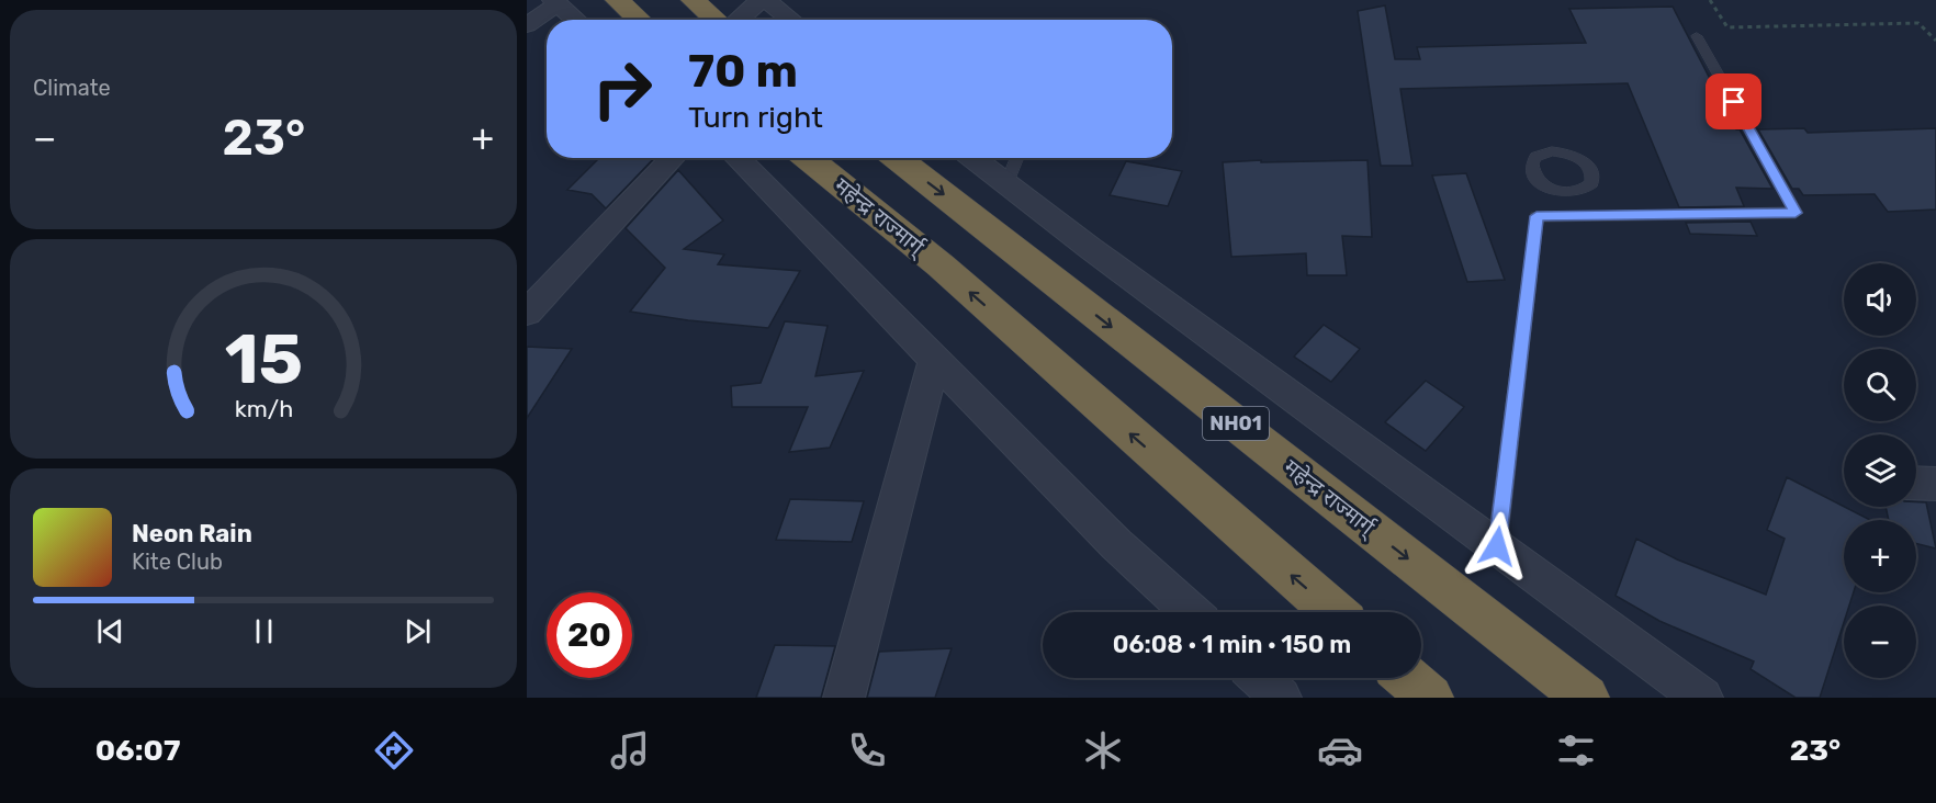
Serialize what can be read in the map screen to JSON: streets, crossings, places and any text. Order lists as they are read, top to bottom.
{
  "streets": {
    "highway": ["महेन्द्र राज्मार्ग्", "NH01"]
  },
  "page": {
    "tile": "Climate",
    "turn": ["70 m", "Turn right"],
    "heat": ["−", "23°", "+"],
    "map_buttons": ["+", "−"],
    "song": ["Neon Rain", "Kite Club"],
    "limit": "20",
    "trip": "06:08 · 1 min · 150 m",
    "tabs": ["06:07", "23°"],
    "gauge": ["15", "km/h"]
  }
}
